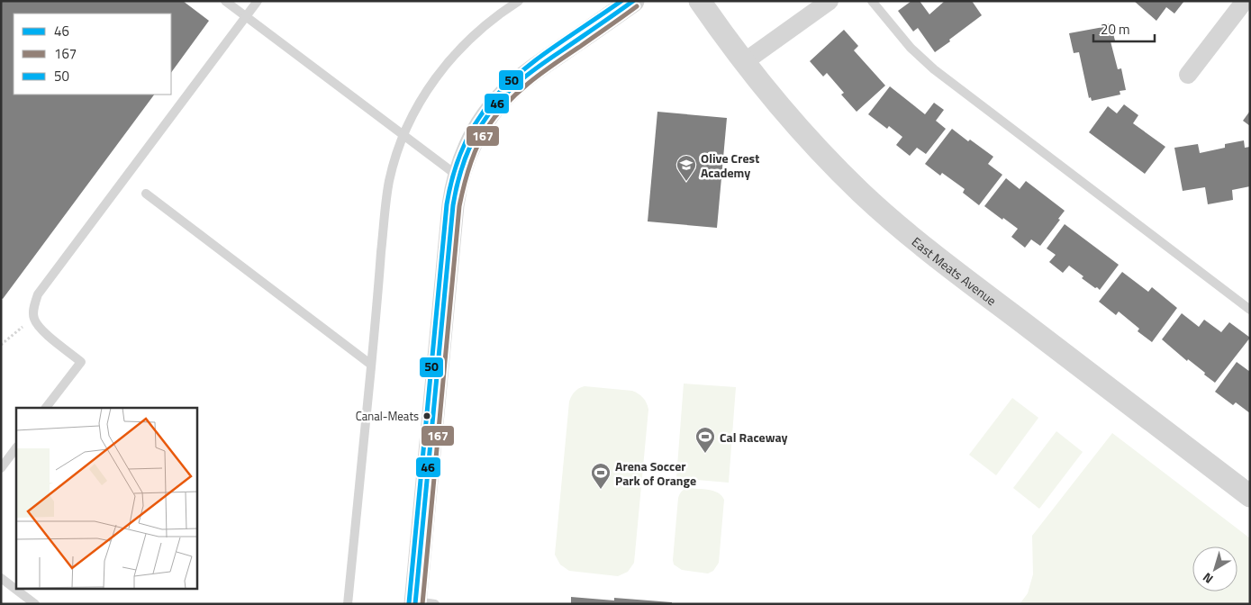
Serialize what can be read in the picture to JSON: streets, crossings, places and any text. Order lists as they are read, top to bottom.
{
  "streets": {
    "street": ["East Meats Avenue"]
  },
  "places": {
    "school or university": ["Olive Crest Academy"],
    "other": ["Canal-Meats"],
    "sports": ["Cal Raceway", "Arena Soccer Park of Orange"]
  },
  "lines": ["transit line 46", "transit line 50", "transit line 167"],
  "legend": ["46", "167", "50"],
  "scale_bar": "20 m",
  "north": "bottom left"
}
